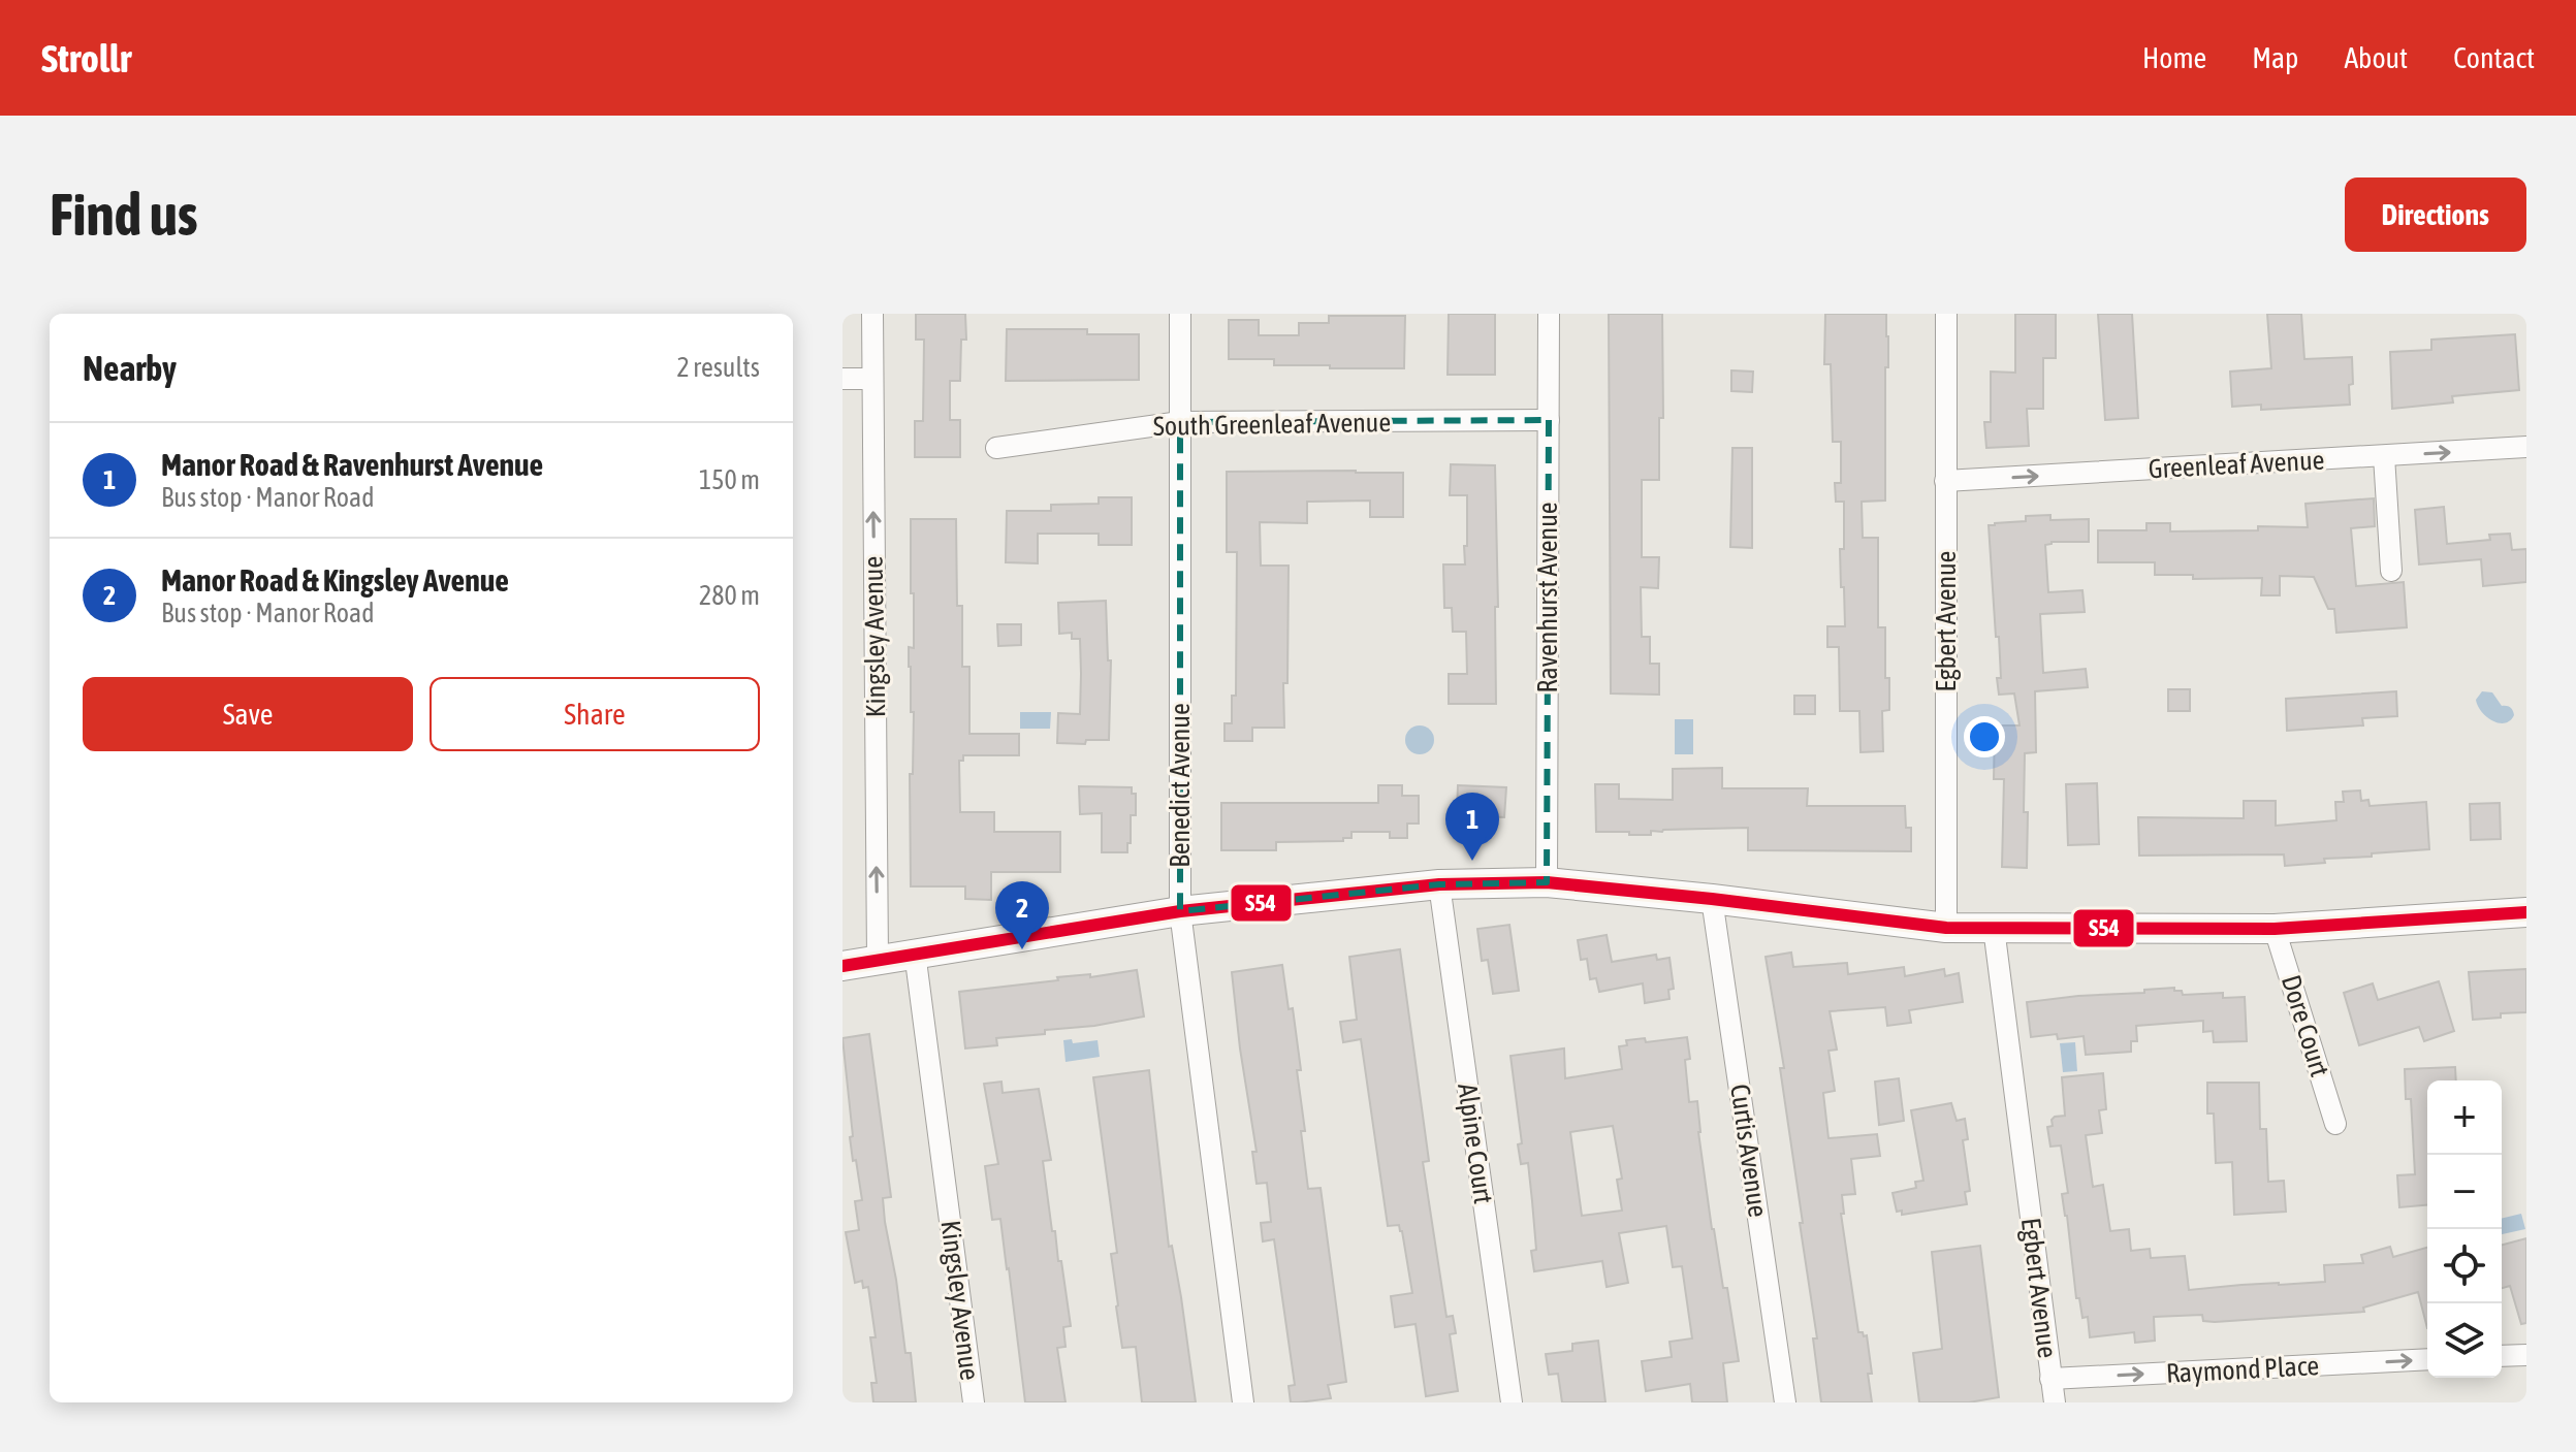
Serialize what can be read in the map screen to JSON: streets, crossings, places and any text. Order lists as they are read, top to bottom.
{
  "streets": {
    "street": [
      "South Greenleaf Avenue",
      "Greenleaf Avenue",
      "Ravenhurst Avenue",
      "Egbert Avenue",
      "Kingsley Avenue",
      "Benedict Avenue",
      "Dore Court",
      "Alpine Court",
      "Curtis Avenue",
      "Raymond Place"
    ]
  },
  "crossings": [
    ["South Greenleaf Avenue", "Ravenhurst Avenue"],
    ["South Greenleaf Avenue", "Benedict Avenue"],
    ["Greenleaf Avenue", "Egbert Avenue"],
    ["Egbert Avenue", "Raymond Place"]
  ],
  "one_way": ["Greenleaf Avenue", "Kingsley Avenue", "Raymond Place"],
  "lines": ["transit line S54"],
  "page": {
    "header": "Strollr",
    "nav": [
      "Home",
      "Map",
      "About",
      "Contact"
    ],
    "buttons": [
      "Directions",
      ["Save", "Share"]
    ],
    "title": "Find us",
    "heading": ["Nearby", "2 results"],
    "list": [
      {
        "mark": "1",
        "name": "Manor Road & Ravenhurst Avenue",
        "note": "Bus stop · Manor Road",
        "value": "150 m"
      },
      {
        "mark": "2",
        "name": "Manor Road & Kingsley Avenue",
        "note": "Bus stop · Manor Road",
        "value": "280 m"
      }
    ],
    "pins": ["1", "2"],
    "map_buttons": ["+", "−"]
  }
}
